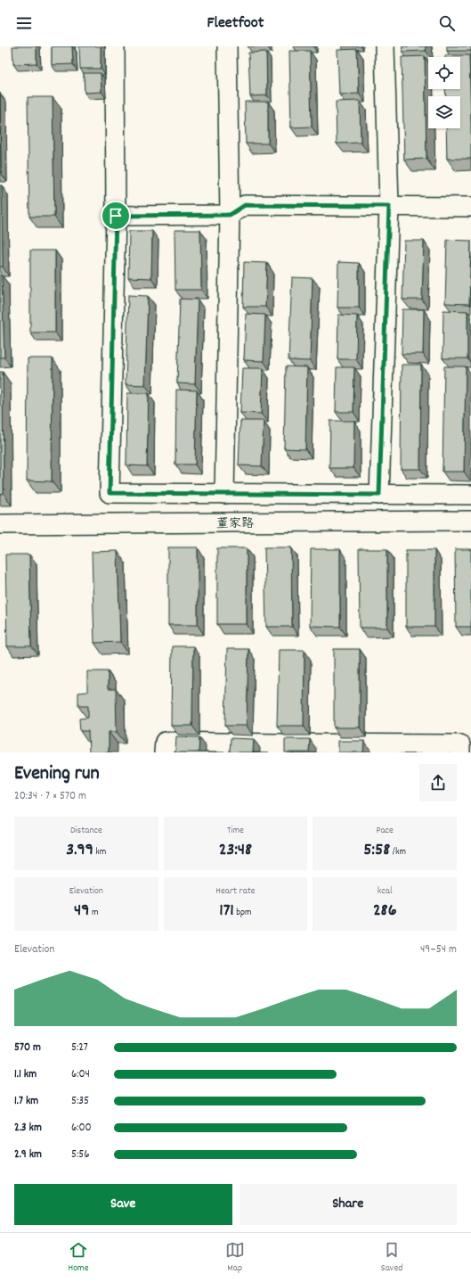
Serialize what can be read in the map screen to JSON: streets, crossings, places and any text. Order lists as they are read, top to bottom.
{
  "streets": {
    "street": ["董家路"]
  },
  "page": {
    "header": "Fleetfoot",
    "heading": ["Evening run", "20:34 · 7 × 570 m"],
    "stats": [
      ["Distance", "3.99 km"],
      ["Time", "23:48"],
      ["Pace", "5:58 /km"],
      ["Elevation", "49 m"],
      ["Heart rate", "171 bpm"],
      ["kcal", "286"]
    ],
    "chart": ["Elevation", "49–54 m"],
    "list": [
      {
        "name": "570 m",
        "note": "5:27"
      },
      {
        "name": "1.1 km",
        "note": "6:04"
      },
      {
        "name": "1.7 km",
        "note": "5:35"
      },
      {
        "name": "2.3 km",
        "note": "6:00"
      },
      {
        "name": "2.9 km",
        "note": "5:56"
      }
    ],
    "buttons": ["Save", "Share"],
    "tabs": ["Home", "Map", "Saved"]
  }
}
